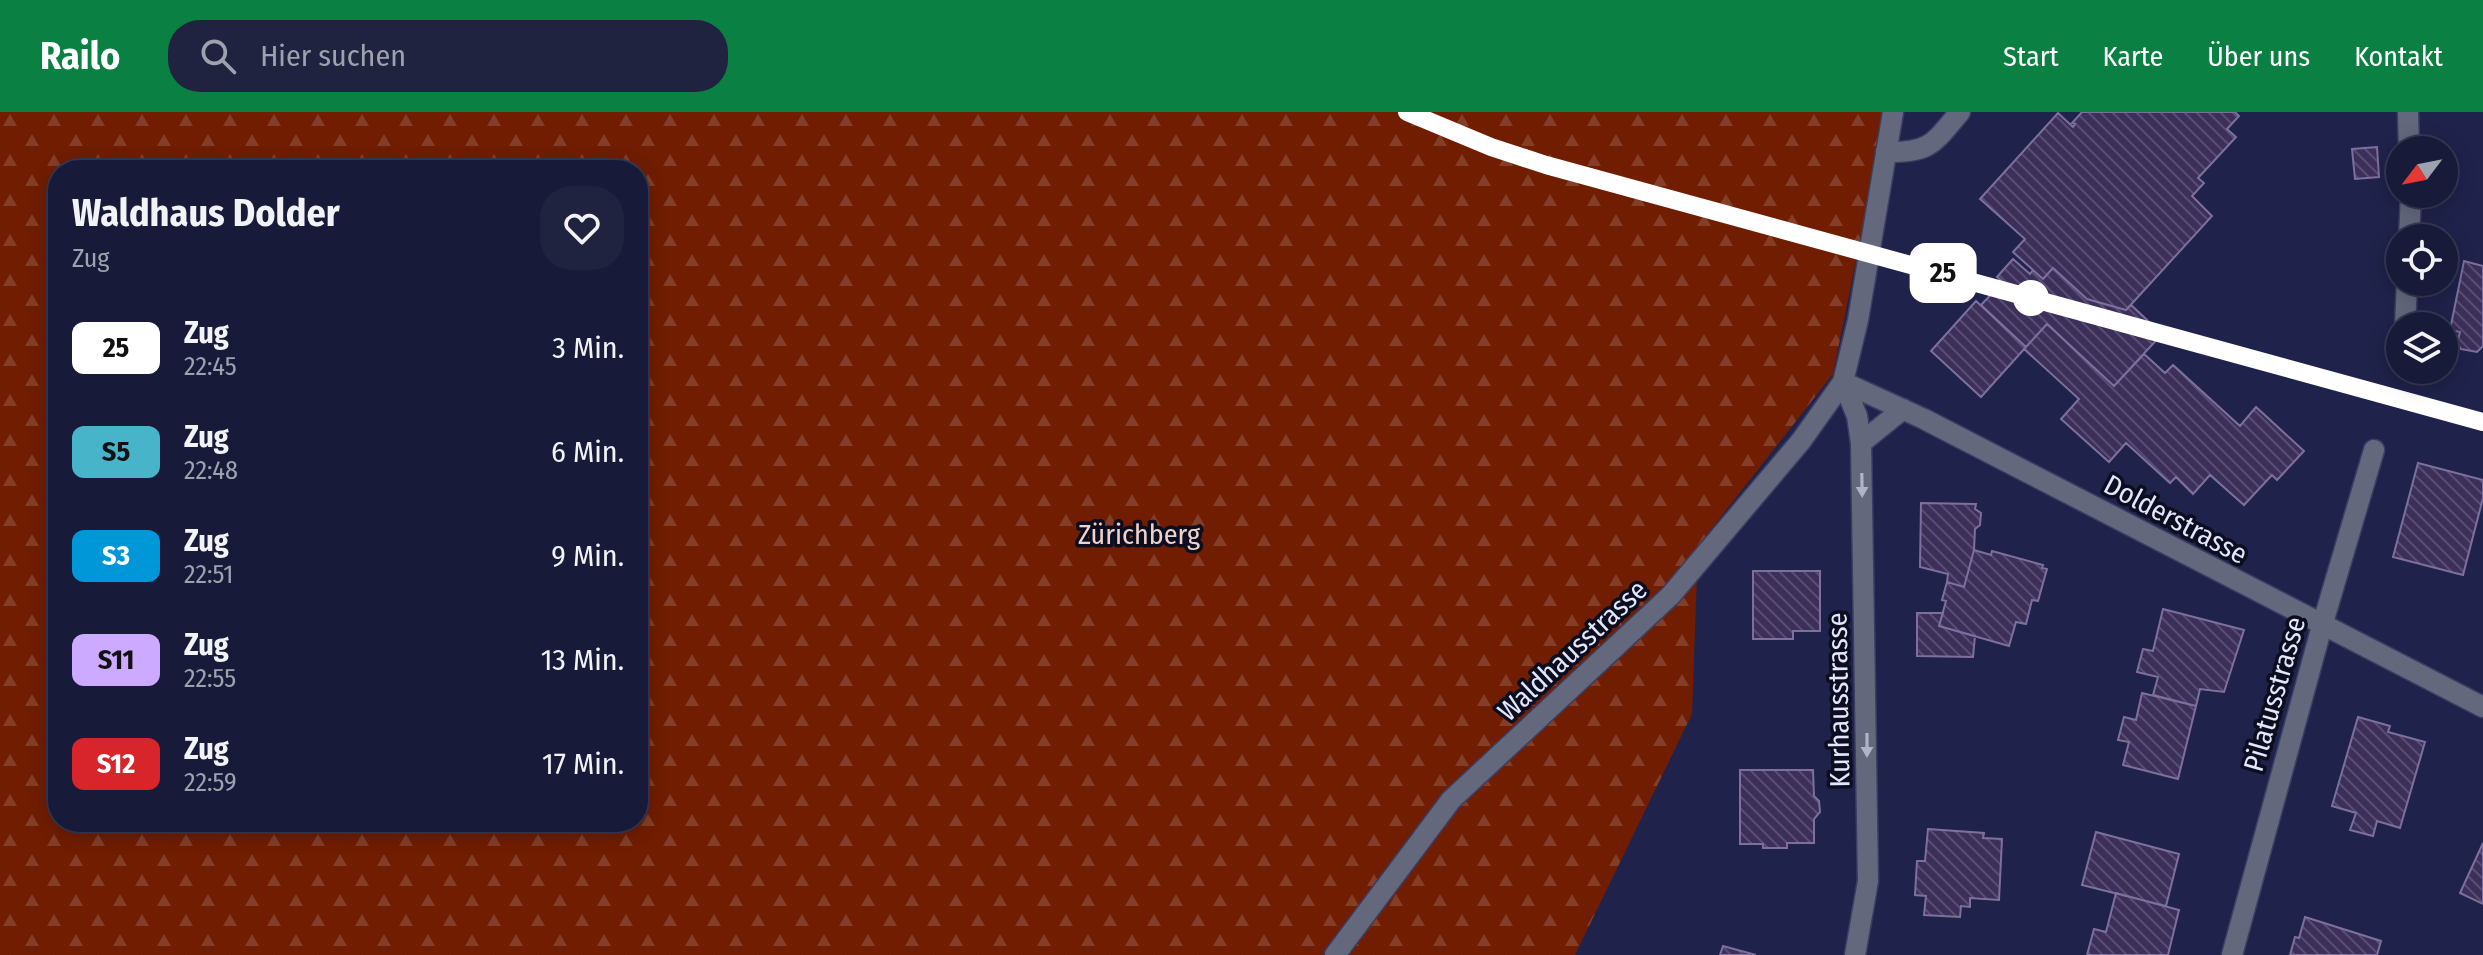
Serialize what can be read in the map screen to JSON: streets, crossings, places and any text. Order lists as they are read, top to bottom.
{
  "streets": {
    "street": [
      "Dolderstrasse",
      "Waldhausstrasse",
      "Pilatusstrasse",
      "Kurhausstrasse"
    ]
  },
  "crossings": [
    ["Dolderstrasse", "Waldhausstrasse"],
    ["Dolderstrasse", "Pilatusstrasse"],
    ["Dolderstrasse", "Kurhausstrasse"],
    ["Waldhausstrasse", "Kurhausstrasse"]
  ],
  "one_way": ["Kurhausstrasse"],
  "parks": ["Zürichberg"],
  "north": "bottom left",
  "page": {
    "header": "Railo",
    "search": "Hier suchen",
    "nav": [
      "Start",
      "Karte",
      "Über uns",
      "Kontakt"
    ],
    "on_map": "25",
    "heading": ["Waldhaus Dolder", "Zug"],
    "list": [
      {
        "mark": "25",
        "name": "Zug",
        "note": "22:45",
        "value": "3 Min."
      },
      {
        "mark": "S5",
        "name": "Zug",
        "note": "22:48",
        "value": "6 Min."
      },
      {
        "mark": "S3",
        "name": "Zug",
        "note": "22:51",
        "value": "9 Min."
      },
      {
        "mark": "S11",
        "name": "Zug",
        "note": "22:55",
        "value": "13 Min."
      },
      {
        "mark": "S12",
        "name": "Zug",
        "note": "22:59",
        "value": "17 Min."
      }
    ]
  }
}
